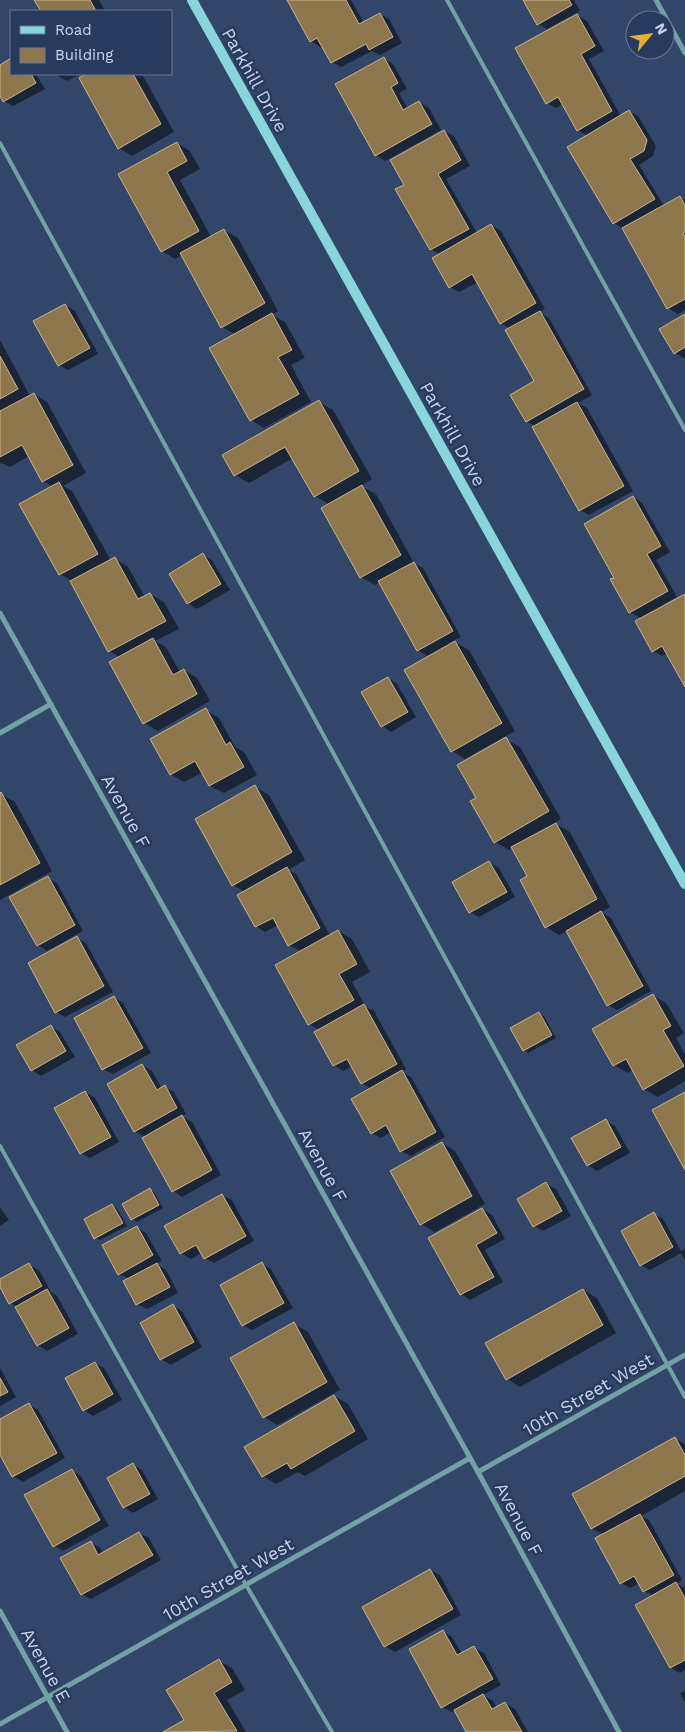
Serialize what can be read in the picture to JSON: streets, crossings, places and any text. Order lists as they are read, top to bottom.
{
  "streets": {
    "street": [
      "Parkhill Drive",
      "Avenue F",
      "10th Street West",
      "Avenue E"
    ]
  },
  "crossings": [
    ["Avenue F", "10th Street West"],
    ["10th Street West", "Avenue E"]
  ],
  "legend": ["Road", "Building"],
  "north": "top right"
}
